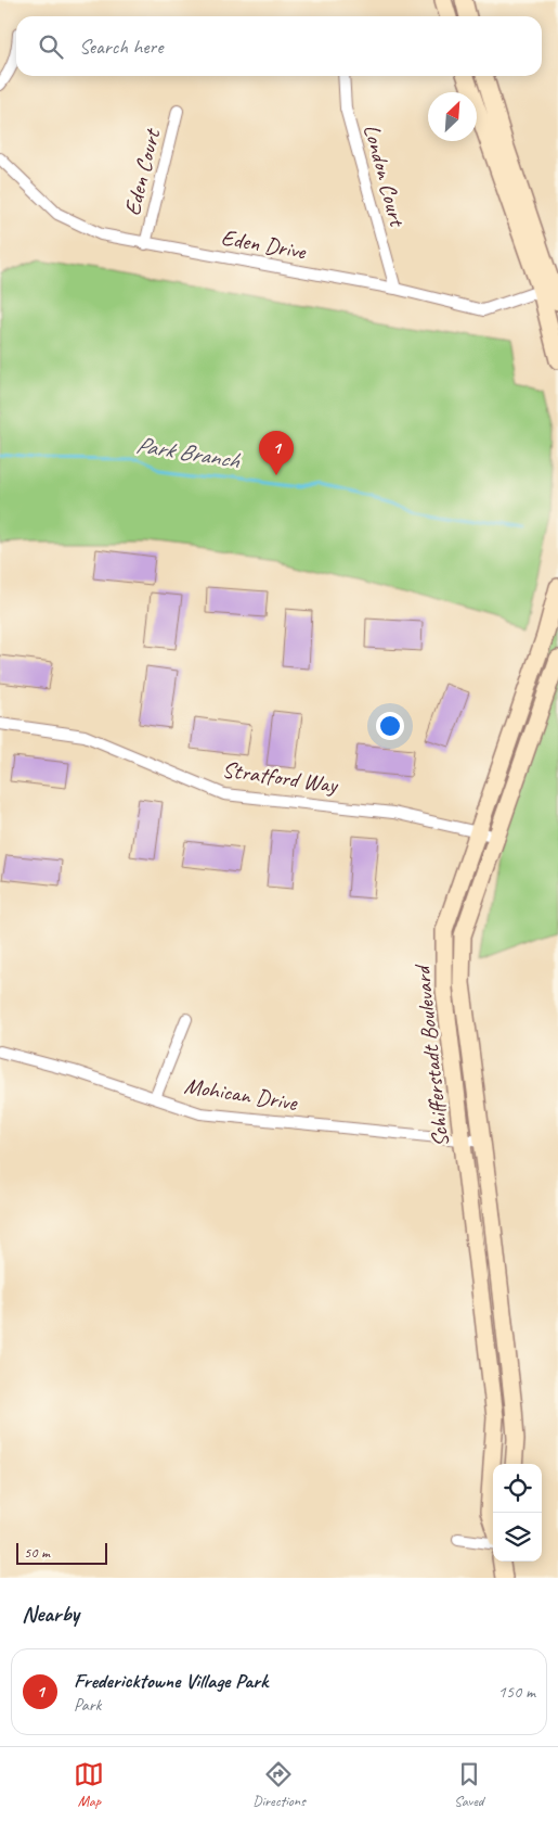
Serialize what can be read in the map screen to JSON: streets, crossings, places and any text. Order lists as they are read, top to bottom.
{
  "streets": {
    "main road": ["Schifferstadt Boulevard"],
    "street": [
      "Eden Court",
      "London Court",
      "Eden Drive",
      "Stratford Way",
      "Mohican Drive"
    ]
  },
  "crossings": [
    ["Eden Court", "Eden Drive"],
    ["London Court", "Eden Drive"],
    ["Stratford Way", "Schifferstadt Boulevard"],
    ["Schifferstadt Boulevard", "Mohican Drive"]
  ],
  "water": ["Park Branch"],
  "scale_bar": "50 m",
  "north": "top right",
  "page": {
    "search": "Search here",
    "pins": "1",
    "scale": "50 m",
    "heading": "Nearby",
    "list": [
      {
        "mark": "1",
        "name": "Fredericktowne Village Park",
        "note": "Park",
        "value": "150 m"
      }
    ],
    "nav": ["Map", "Directions", "Saved"]
  }
}
